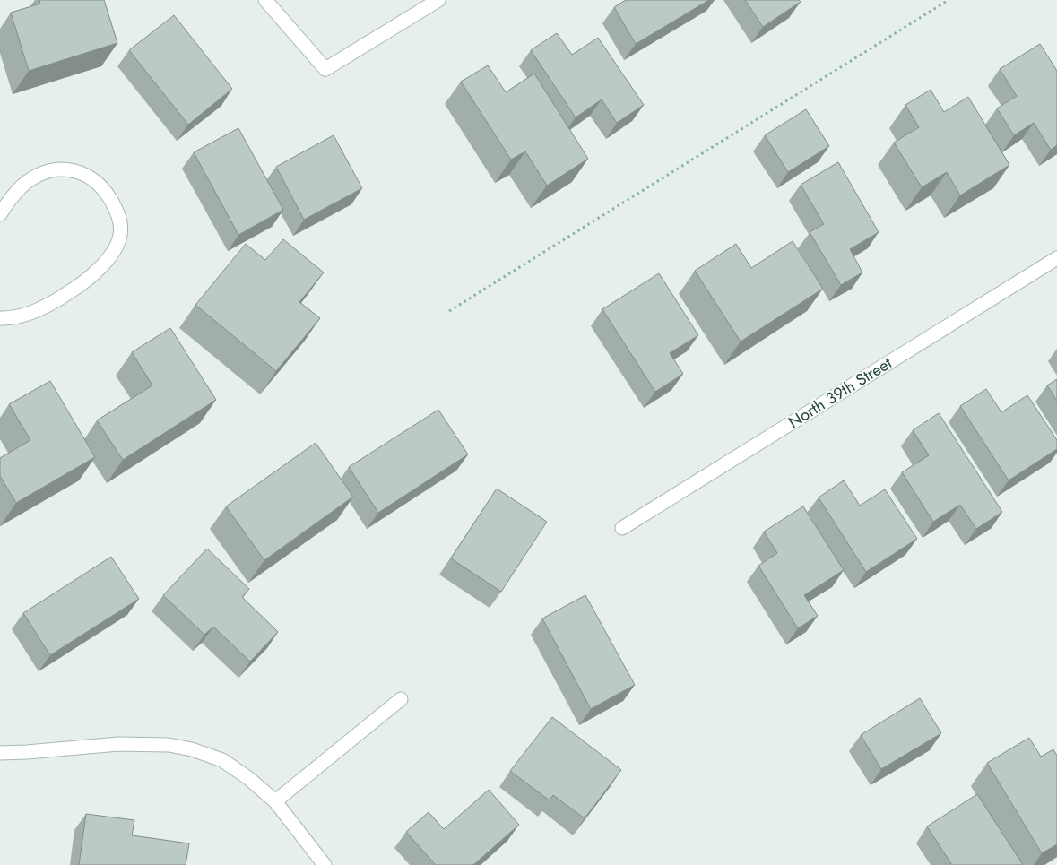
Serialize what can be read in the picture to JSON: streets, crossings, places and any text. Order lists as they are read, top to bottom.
{
  "streets": {
    "street": ["North 39th Street"]
  }
}
